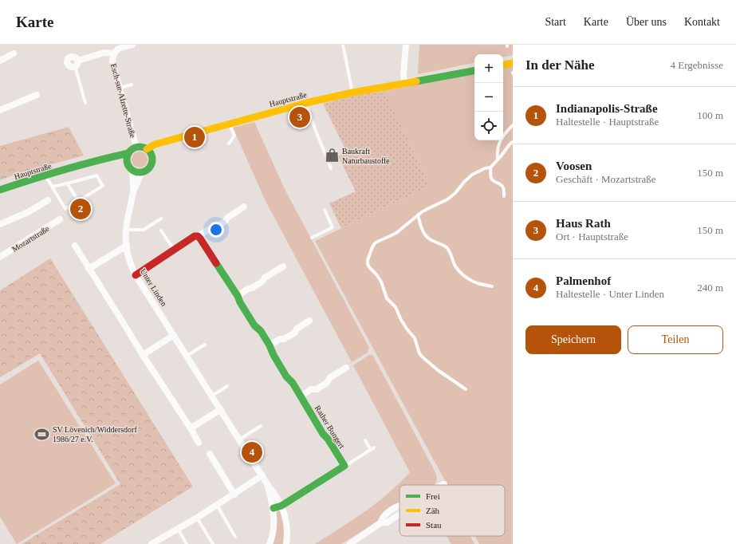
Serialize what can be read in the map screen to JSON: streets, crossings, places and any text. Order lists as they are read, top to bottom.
{
  "streets": {
    "street": [
      "Hauptstraße",
      "Esch-sur-Alzette-Straße",
      "Mozartstraße",
      "Unter Linden",
      "Rather Bungert"
    ]
  },
  "crossings": [
    ["Hauptstraße", "Esch-sur-Alzette-Straße"],
    ["Hauptstraße", "Unter Linden"],
    ["Esch-sur-Alzette-Straße", "Unter Linden"]
  ],
  "places": {
    "shop": ["Baukraft Naturbaustoffe"],
    "sports": ["SV Lövenich/Widdersdorf 1986/27 e.V."]
  },
  "legend": ["Frei", "Zäh", "Stau"],
  "page": {
    "header": "Karte",
    "nav": [
      "Start",
      "Karte",
      "Über uns",
      "Kontakt"
    ],
    "heading": ["In der Nähe", "4 Ergebnisse"],
    "map_buttons": ["+", "−"],
    "list": [
      {
        "mark": "1",
        "name": "Indianapolis-Straße",
        "note": "Haltestelle · Hauptstraße",
        "value": "100 m"
      },
      {
        "mark": "2",
        "name": "Voosen",
        "note": "Geschäft · Mozartstraße",
        "value": "150 m"
      },
      {
        "mark": "3",
        "name": "Haus Rath",
        "note": "Ort · Hauptstraße",
        "value": "150 m"
      },
      {
        "mark": "4",
        "name": "Palmenhof",
        "note": "Haltestelle · Unter Linden",
        "value": "240 m"
      }
    ],
    "pins": [
      "3",
      "1",
      "2",
      "4"
    ],
    "buttons": ["Speichern", "Teilen"]
  }
}
